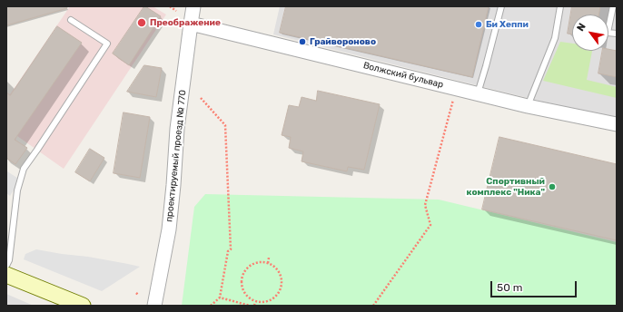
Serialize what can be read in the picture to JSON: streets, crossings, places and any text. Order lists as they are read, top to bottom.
{
  "streets": {
    "street": ["Волжский бульвар", "проектируемый проезд № 770"]
  },
  "crossings": [
    ["Волжский бульвар", "проектируемый проезд № 770"]
  ],
  "places": [
    "Преображение",
    "Би Хеппи",
    "Грайвороново",
    "Спортивный комплекс \"Ника\""
  ],
  "scale_bar": "50 m",
  "north": "top left"
}
